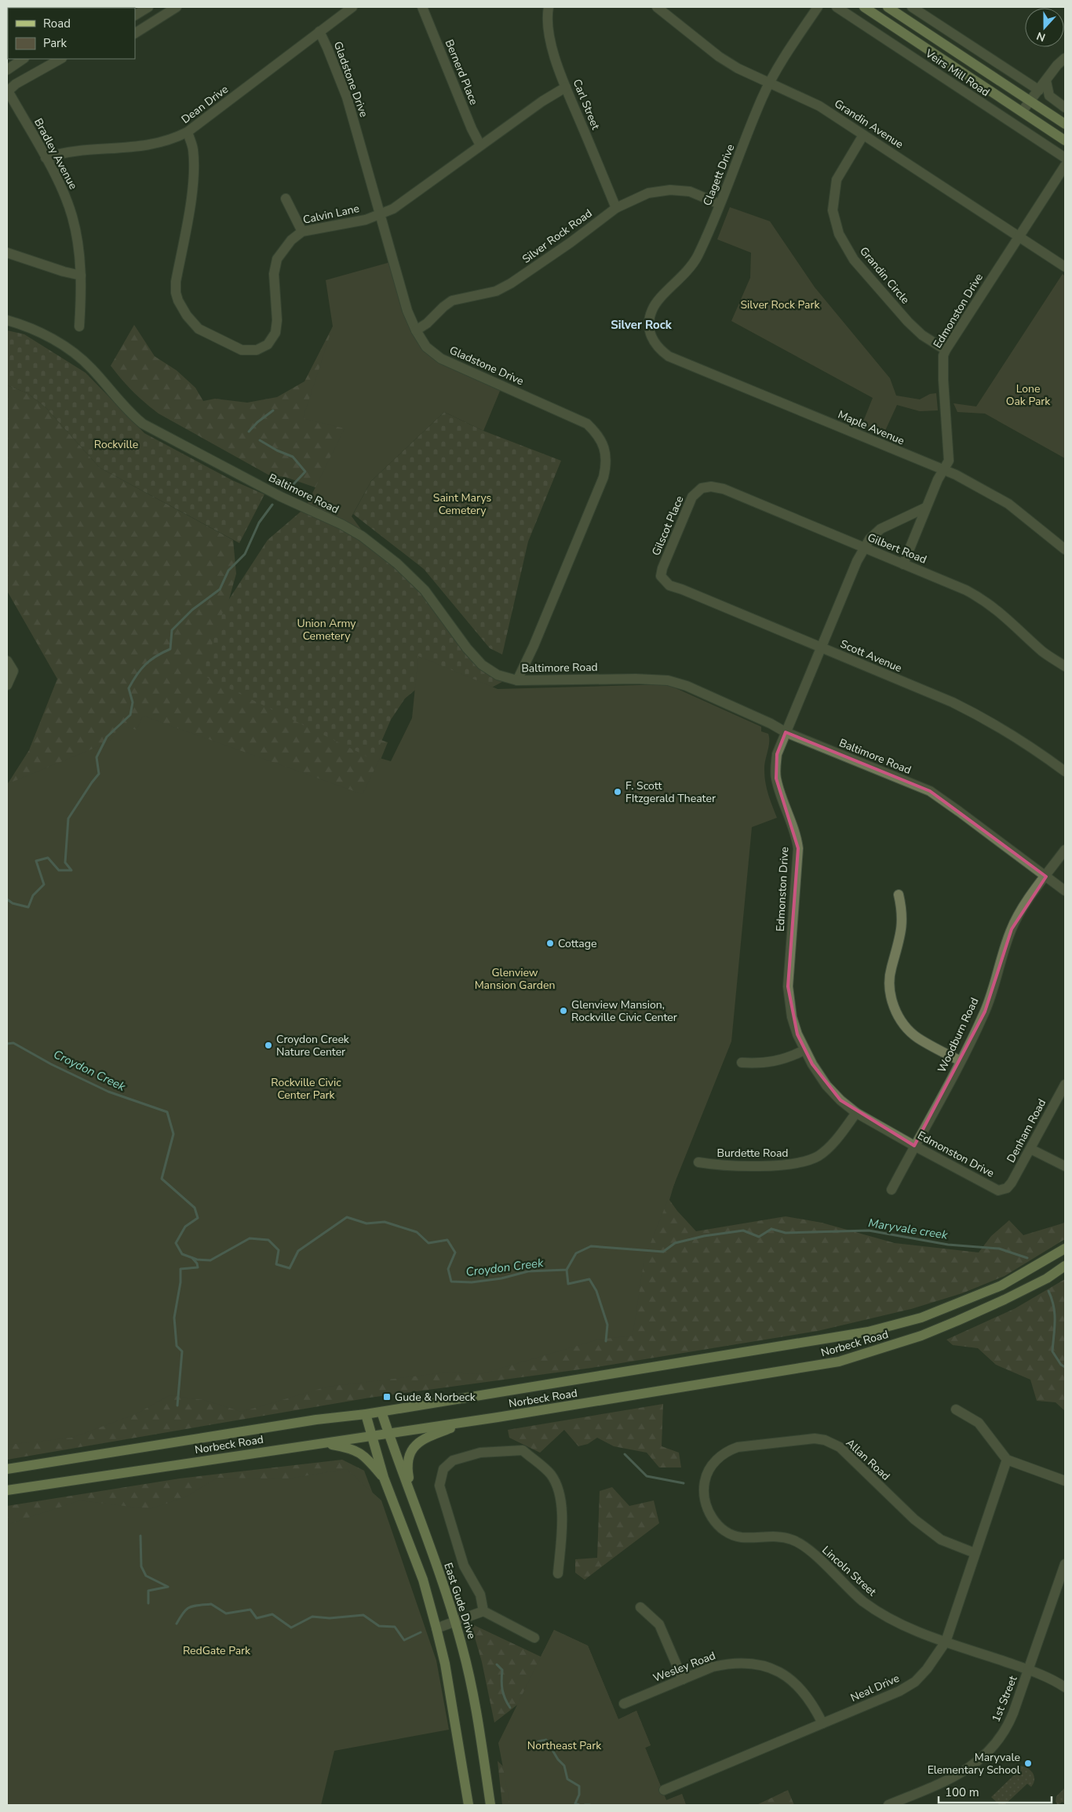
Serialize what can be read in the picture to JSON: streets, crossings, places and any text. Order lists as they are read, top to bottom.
{
  "streets": {
    "main road": ["Veirs Mill Road", "Norbeck Road", "East Gude Drive"],
    "street": [
      "Bernerd Place",
      "Gladstone Drive",
      "Dean Drive",
      "Carl Street",
      "Grandin Avenue",
      "Bradley Avenue",
      "Clagett Drive",
      "Calvin Lane",
      "Silver Rock Road",
      "Grandin Circle",
      "Edmonston Drive",
      "Maple Avenue",
      "Baltimore Road",
      "Gilscot Place",
      "Gilbert Road",
      "Scott Avenue",
      "Woodburn Road",
      "Denham Road",
      "Burdette Road",
      "Allan Road",
      "Lincoln Street",
      "Wesley Road",
      "Neal Drive",
      "1st Street"
    ]
  },
  "crossings": [
    ["Bernerd Place", "Calvin Lane"],
    ["Gladstone Drive", "Dean Drive"],
    ["Gladstone Drive", "Calvin Lane"],
    ["Gladstone Drive", "Silver Rock Road"],
    ["Gladstone Drive", "Baltimore Road"],
    ["Dean Drive", "Bradley Avenue"],
    ["Dean Drive", "Calvin Lane"],
    ["Carl Street", "Calvin Lane"],
    ["Carl Street", "Silver Rock Road"],
    ["Grandin Avenue", "Clagett Drive"],
    ["Grandin Avenue", "Grandin Circle"],
    ["Grandin Avenue", "Edmonston Drive"],
    ["Clagett Drive", "Silver Rock Road"],
    ["Clagett Drive", "Maple Avenue"],
    ["Grandin Circle", "Edmonston Drive"],
    ["Edmonston Drive", "Maple Avenue"],
    ["Edmonston Drive", "Baltimore Road"],
    ["Edmonston Drive", "Gilbert Road"],
    ["Edmonston Drive", "Scott Avenue"],
    ["Edmonston Drive", "Woodburn Road"],
    ["Edmonston Drive", "Denham Road"],
    ["Edmonston Drive", "Burdette Road"],
    ["Baltimore Road", "Woodburn Road"],
    ["Gilscot Place", "Gilbert Road"],
    ["Gilscot Place", "Scott Avenue"],
    ["Norbeck Road", "East Gude Drive"],
    ["Allan Road", "Lincoln Street"],
    ["Allan Road", "Neal Drive"],
    ["Lincoln Street", "Neal Drive"],
    ["Lincoln Street", "1st Street"],
    ["Wesley Road", "Neal Drive"]
  ],
  "districts": ["Silver Rock"],
  "water": ["Croydon Creek", "Maryvale creek"],
  "parks": [
    "Silver Rock Park",
    "Lone Oak Park",
    "Rockville",
    "Saint Marys Cemetery",
    "Union Army Cemetery",
    "Glenview Mansion Garden",
    "Rockville Civic Center Park",
    "RedGate Park",
    "Northeast Park"
  ],
  "places": {
    "other": [
      "F. Scott FItzgerald Theater",
      "Cottage",
      "Glenview Mansion, Rockville Civic Center",
      "Croydon Creek Nature Center",
      "Maryvale Elementary School"
    ],
    "transit": ["Gude & Norbeck"]
  },
  "legend": ["Road", "Park"],
  "scale_bar": "100 m",
  "north": "bottom"
}
